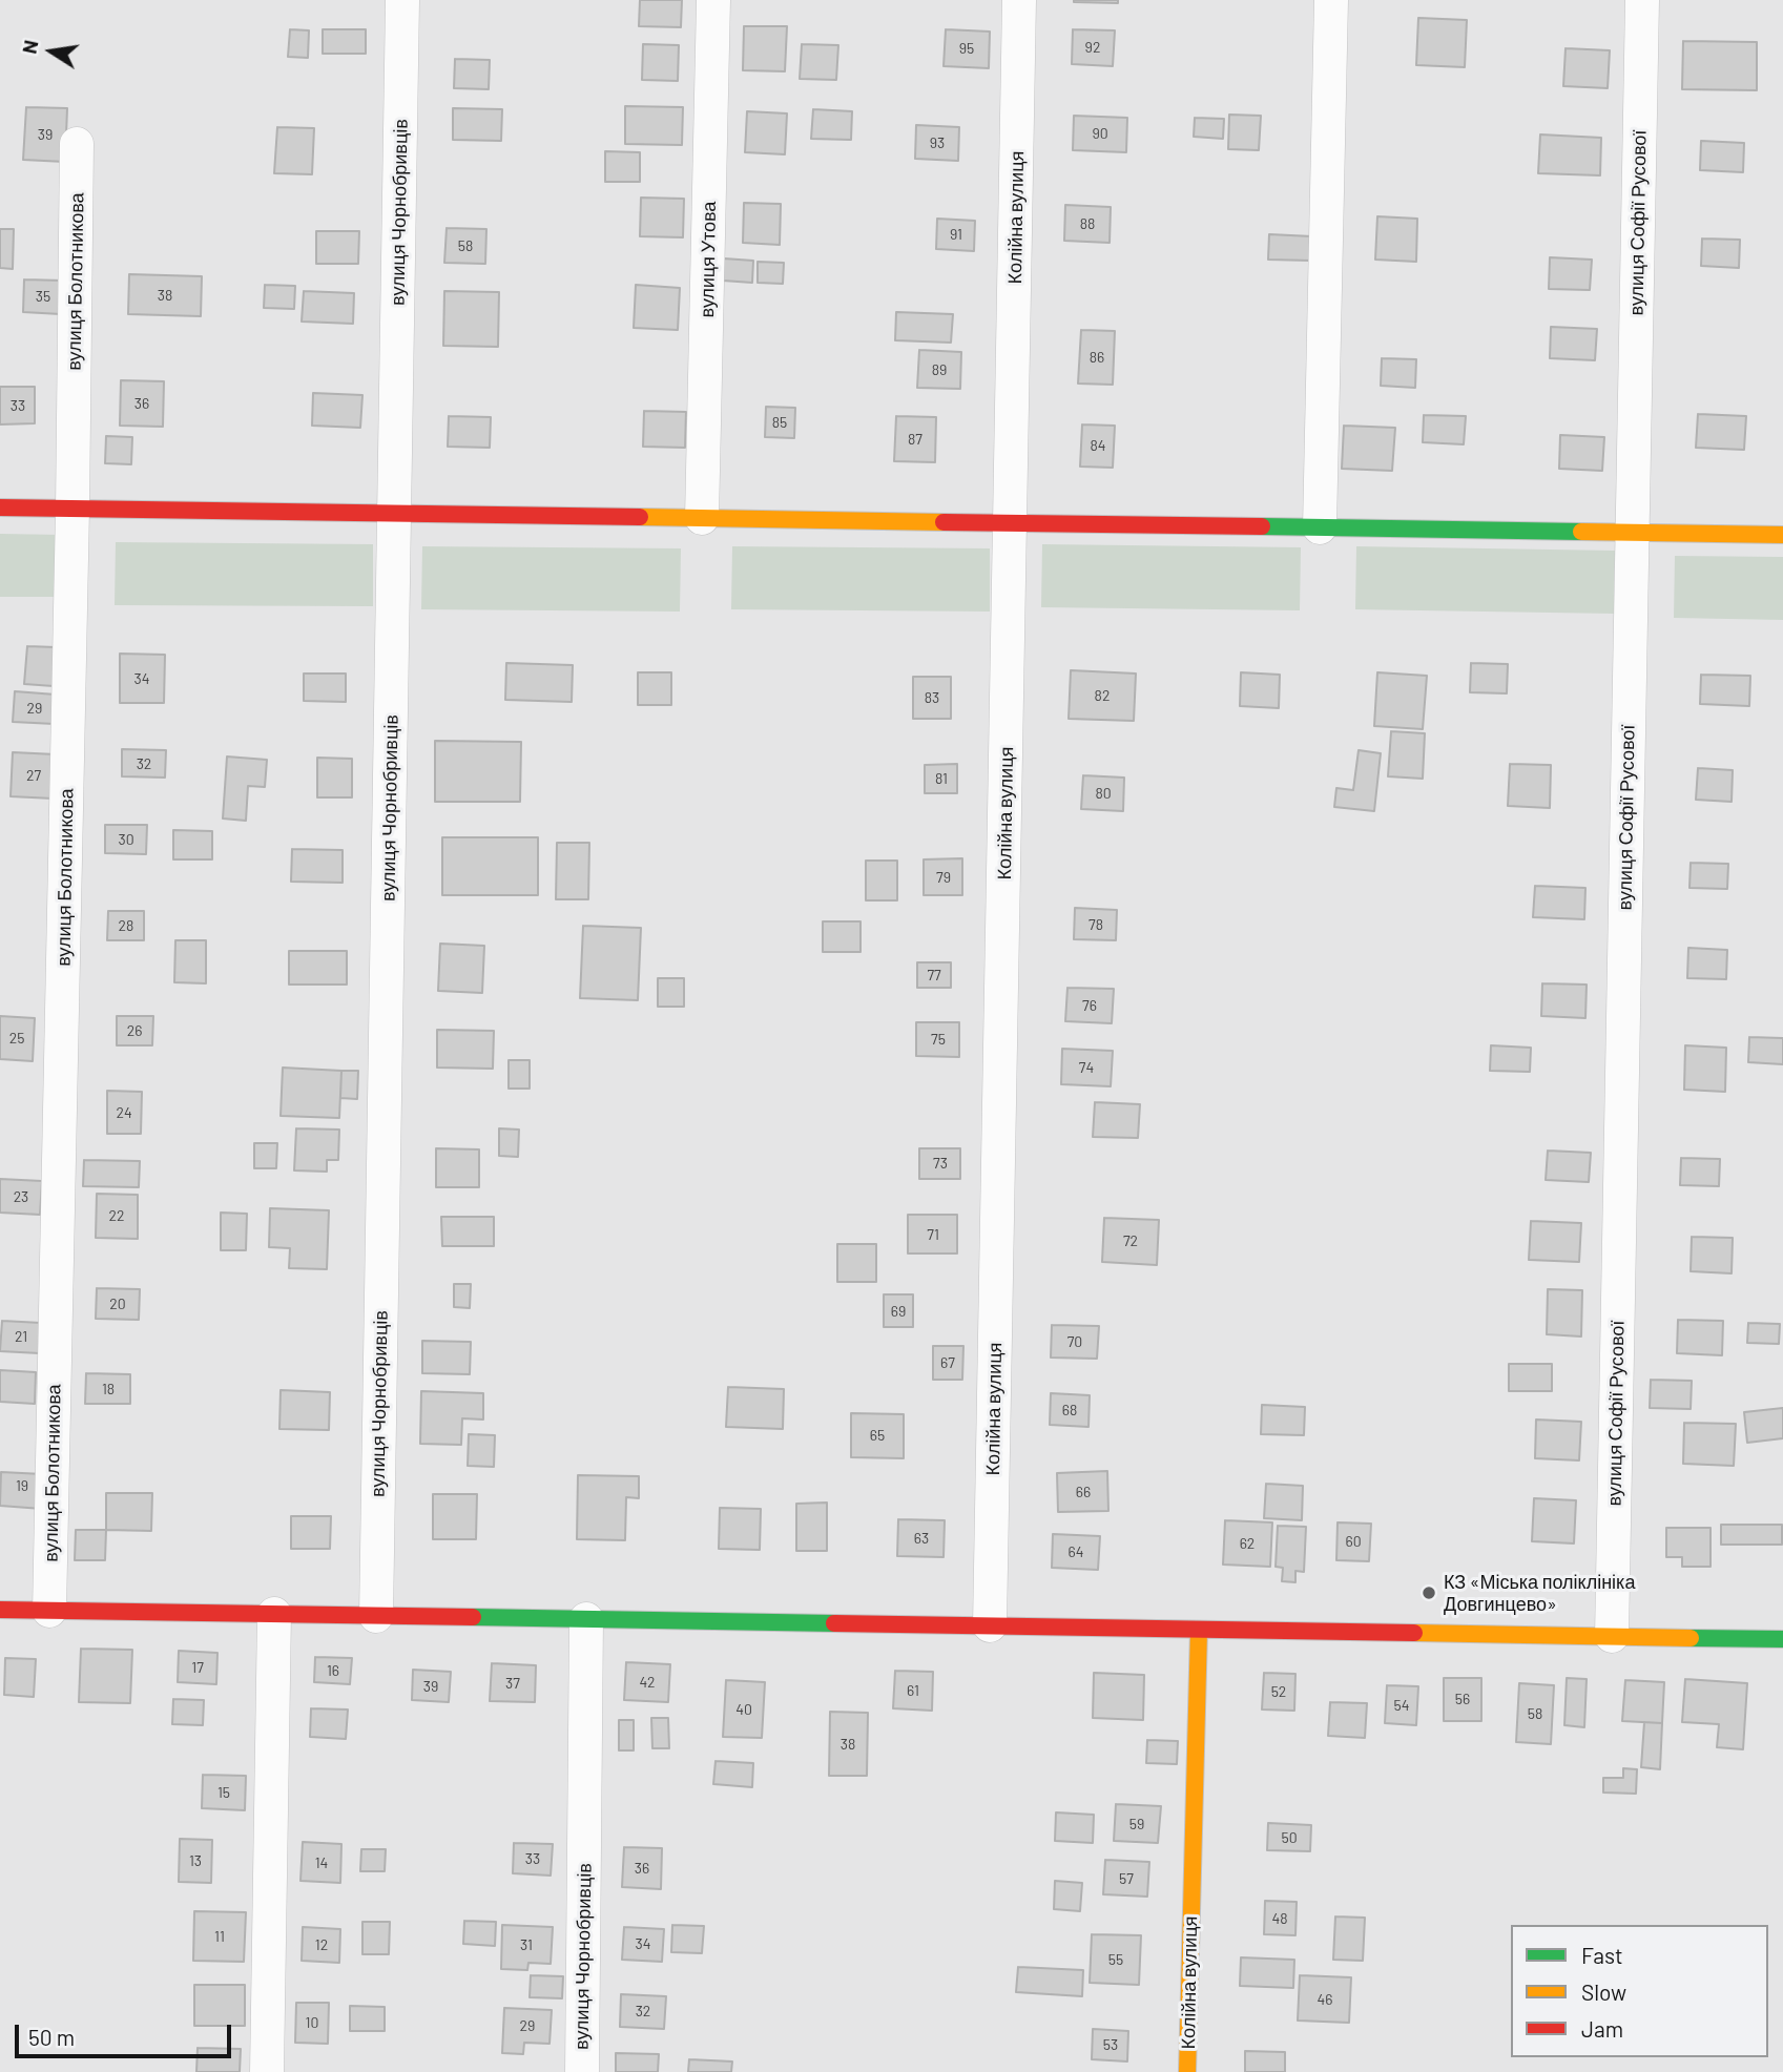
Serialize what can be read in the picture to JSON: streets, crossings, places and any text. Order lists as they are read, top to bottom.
{
  "streets": {
    "street": [
      "вулиця Чорнобривців",
      "Колійна вулиця",
      "вулиця Софії Русової",
      "вулиця Утова",
      "вулиця Болотникова"
    ]
  },
  "places": ["КЗ «Міська поліклініка Довгинцево»"],
  "house_numbers": [
    "92",
    "95",
    "90",
    "39",
    "93",
    "88",
    "91",
    "58",
    "38",
    "35",
    "86",
    "89",
    "36",
    "33",
    "85",
    "87",
    "84",
    "34",
    "82",
    "83",
    "29",
    "32",
    "27",
    "81",
    "80",
    "30",
    "79",
    "78",
    "28",
    "77",
    "76",
    "26",
    "25",
    "75",
    "74",
    "24",
    "73",
    "23",
    "22",
    "71",
    "72",
    "20",
    "69",
    "21",
    "70",
    "67",
    "18",
    "68",
    "65",
    "19",
    "66",
    "63",
    "60",
    "62",
    "64",
    "17",
    "16",
    "42",
    "37",
    "39",
    "61",
    "52",
    "56",
    "54",
    "40",
    "58",
    "38",
    "15",
    "59",
    "50",
    "33",
    "13",
    "14",
    "36",
    "57",
    "48",
    "11",
    "34",
    "12",
    "31",
    "55",
    "46",
    "32",
    "10",
    "29",
    "53"
  ],
  "legend": ["Fast", "Slow", "Jam"],
  "scale_bar": "50 m",
  "north": "left"
}
